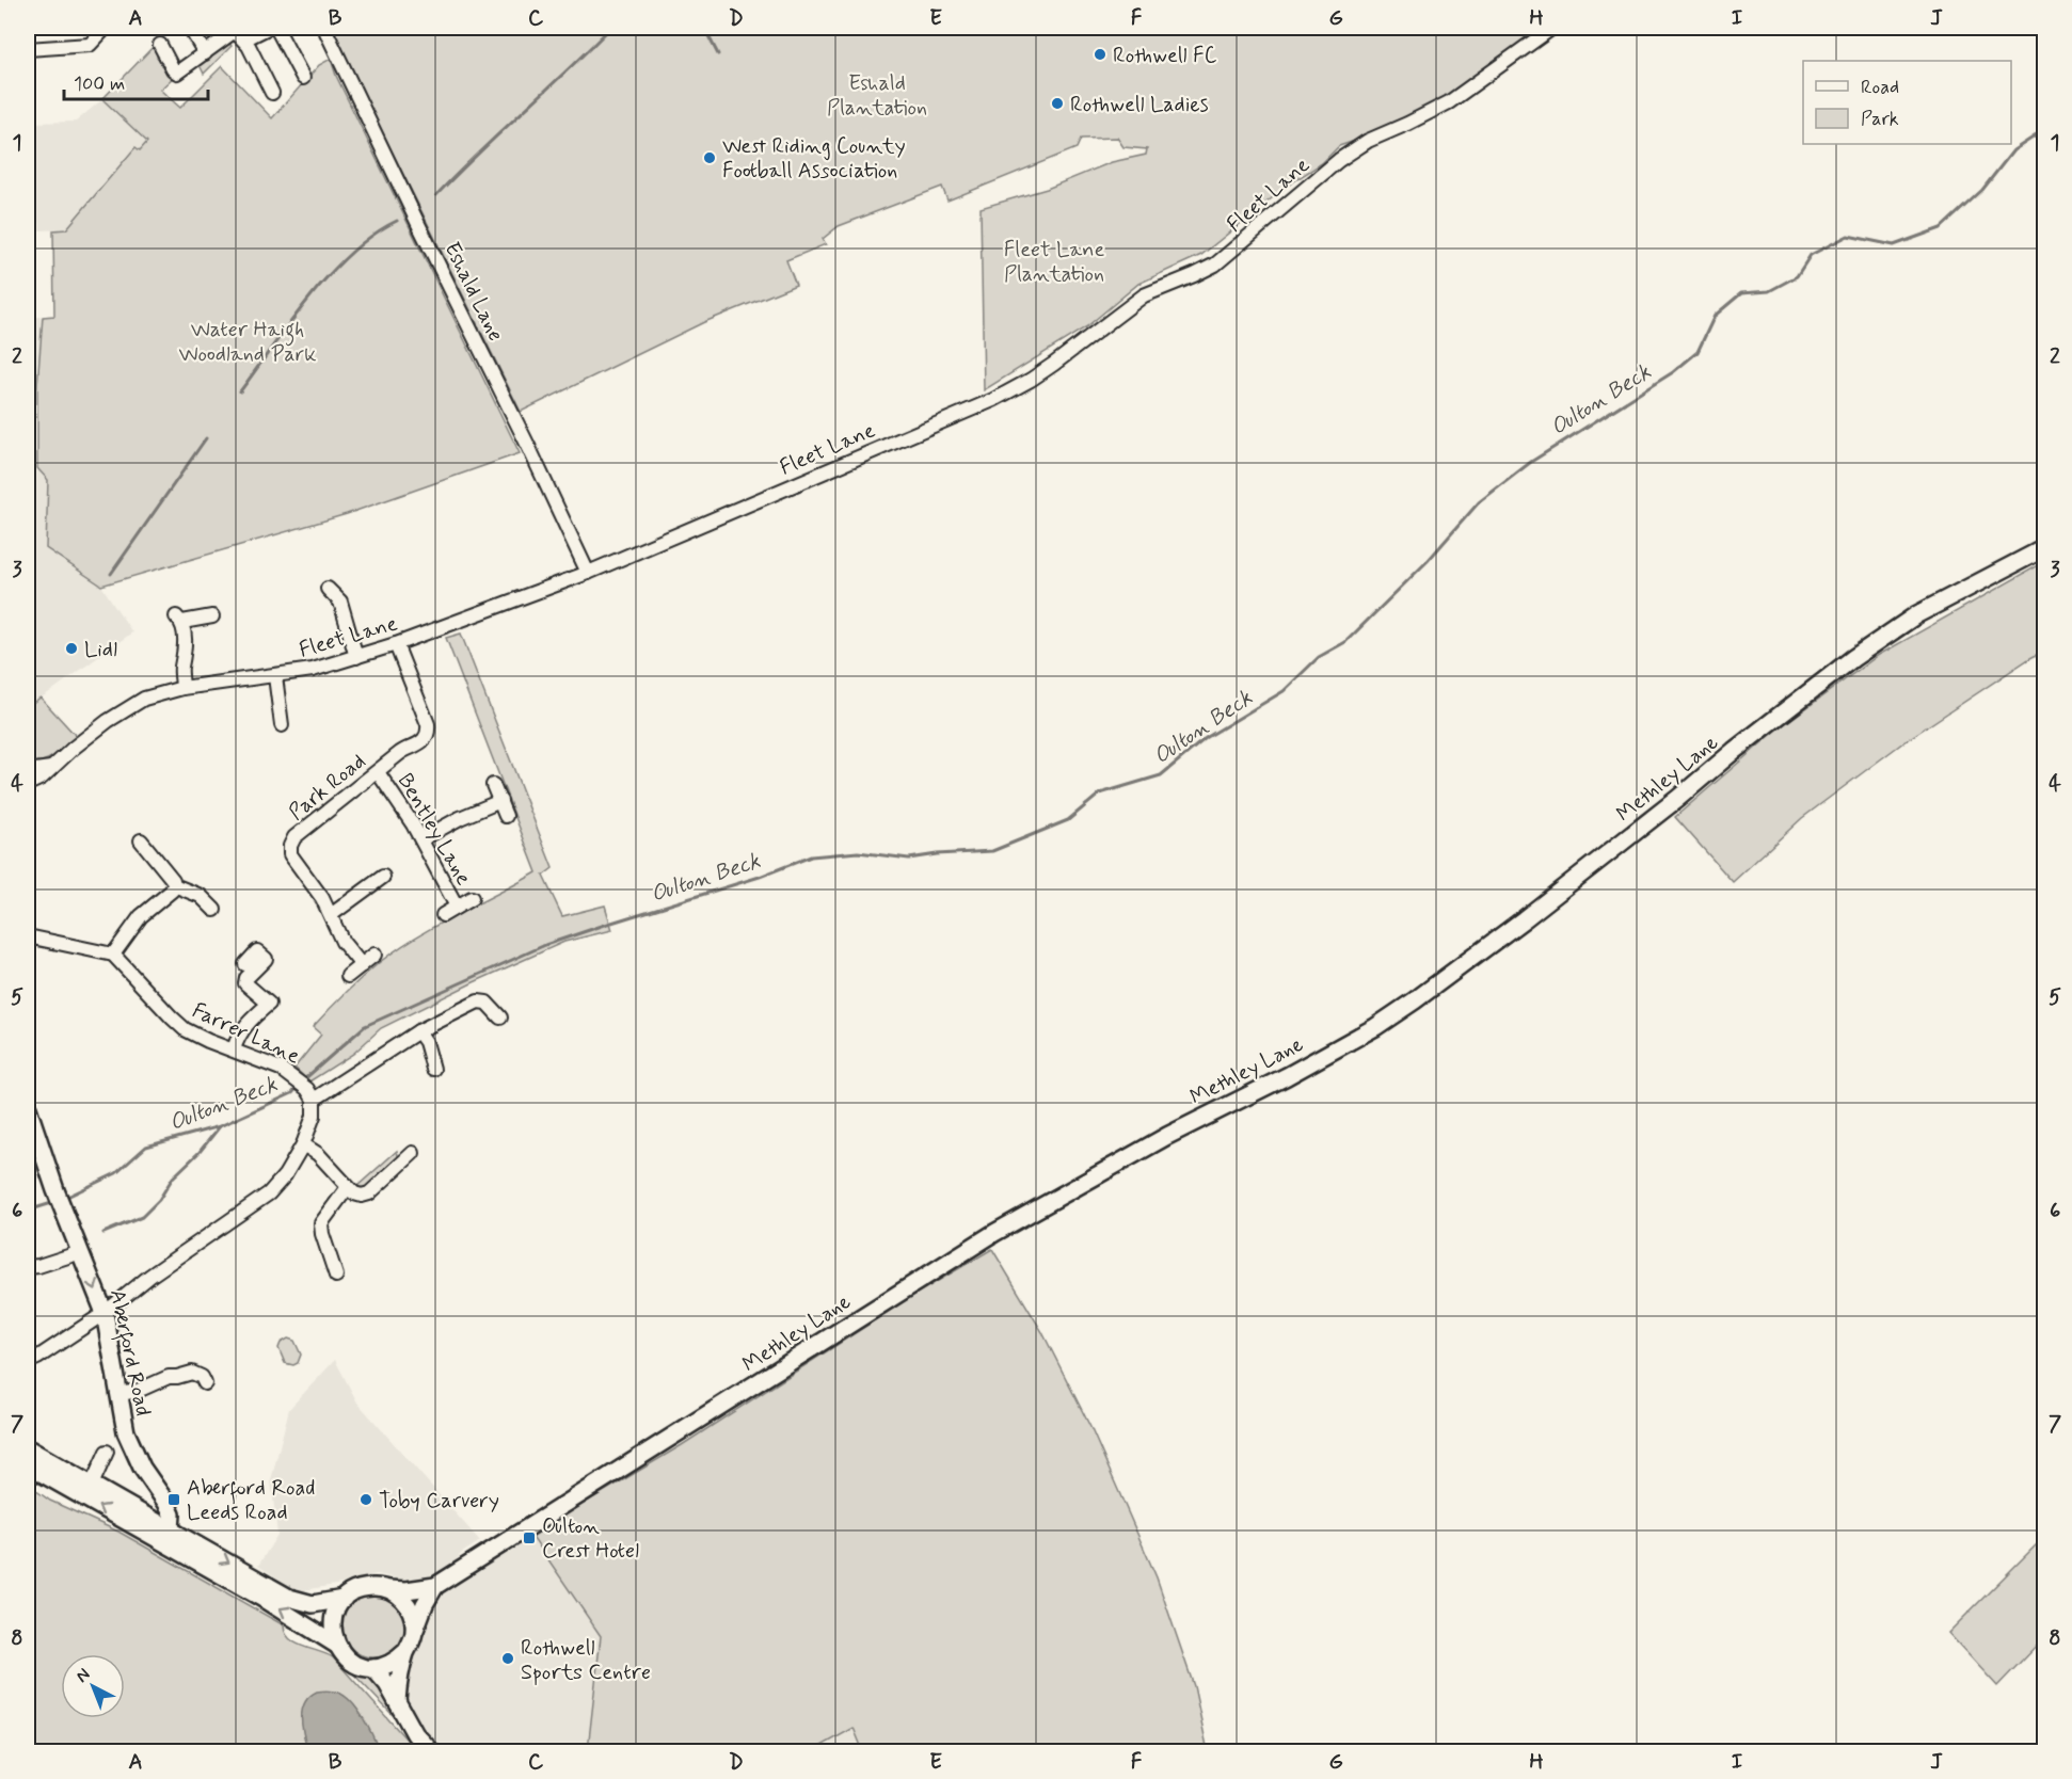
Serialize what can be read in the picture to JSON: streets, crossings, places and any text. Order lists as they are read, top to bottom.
{
  "streets": {
    "main road": ["Methley Lane", "Aberford Road"],
    "street": [
      "Fleet Lane",
      "Eshald Lane",
      "Park Road",
      "Bentley Lane",
      "Farrer Lane"
    ]
  },
  "crossings": [
    ["Fleet Lane", "Eshald Lane"],
    ["Fleet Lane", "Park Road"],
    ["Park Road", "Bentley Lane"]
  ],
  "water": ["Oulton Beck"],
  "parks": ["Eshald Plantation", "Fleet Lane Plantation", "Water Haigh Woodland Park"],
  "places": {
    "other": [
      "Rothwell FC",
      "Rothwell Ladies",
      "West Riding County Football Association",
      "Lidl",
      "Toby Carvery",
      "Rothwell Sports Centre"
    ],
    "transit": ["Aberford Road Leeds Road", "Oulton Crest Hotel"]
  },
  "legend": ["Road", "Park"],
  "scale_bar": "100 m",
  "north": "top left",
  "grid": {
    "columns": [
      "A",
      "B",
      "C",
      "D",
      "E",
      "F",
      "G",
      "H",
      "I",
      "J"
    ],
    "rows": [
      "1",
      "2",
      "3",
      "4",
      "5",
      "6",
      "7",
      "8"
    ]
  }
}
